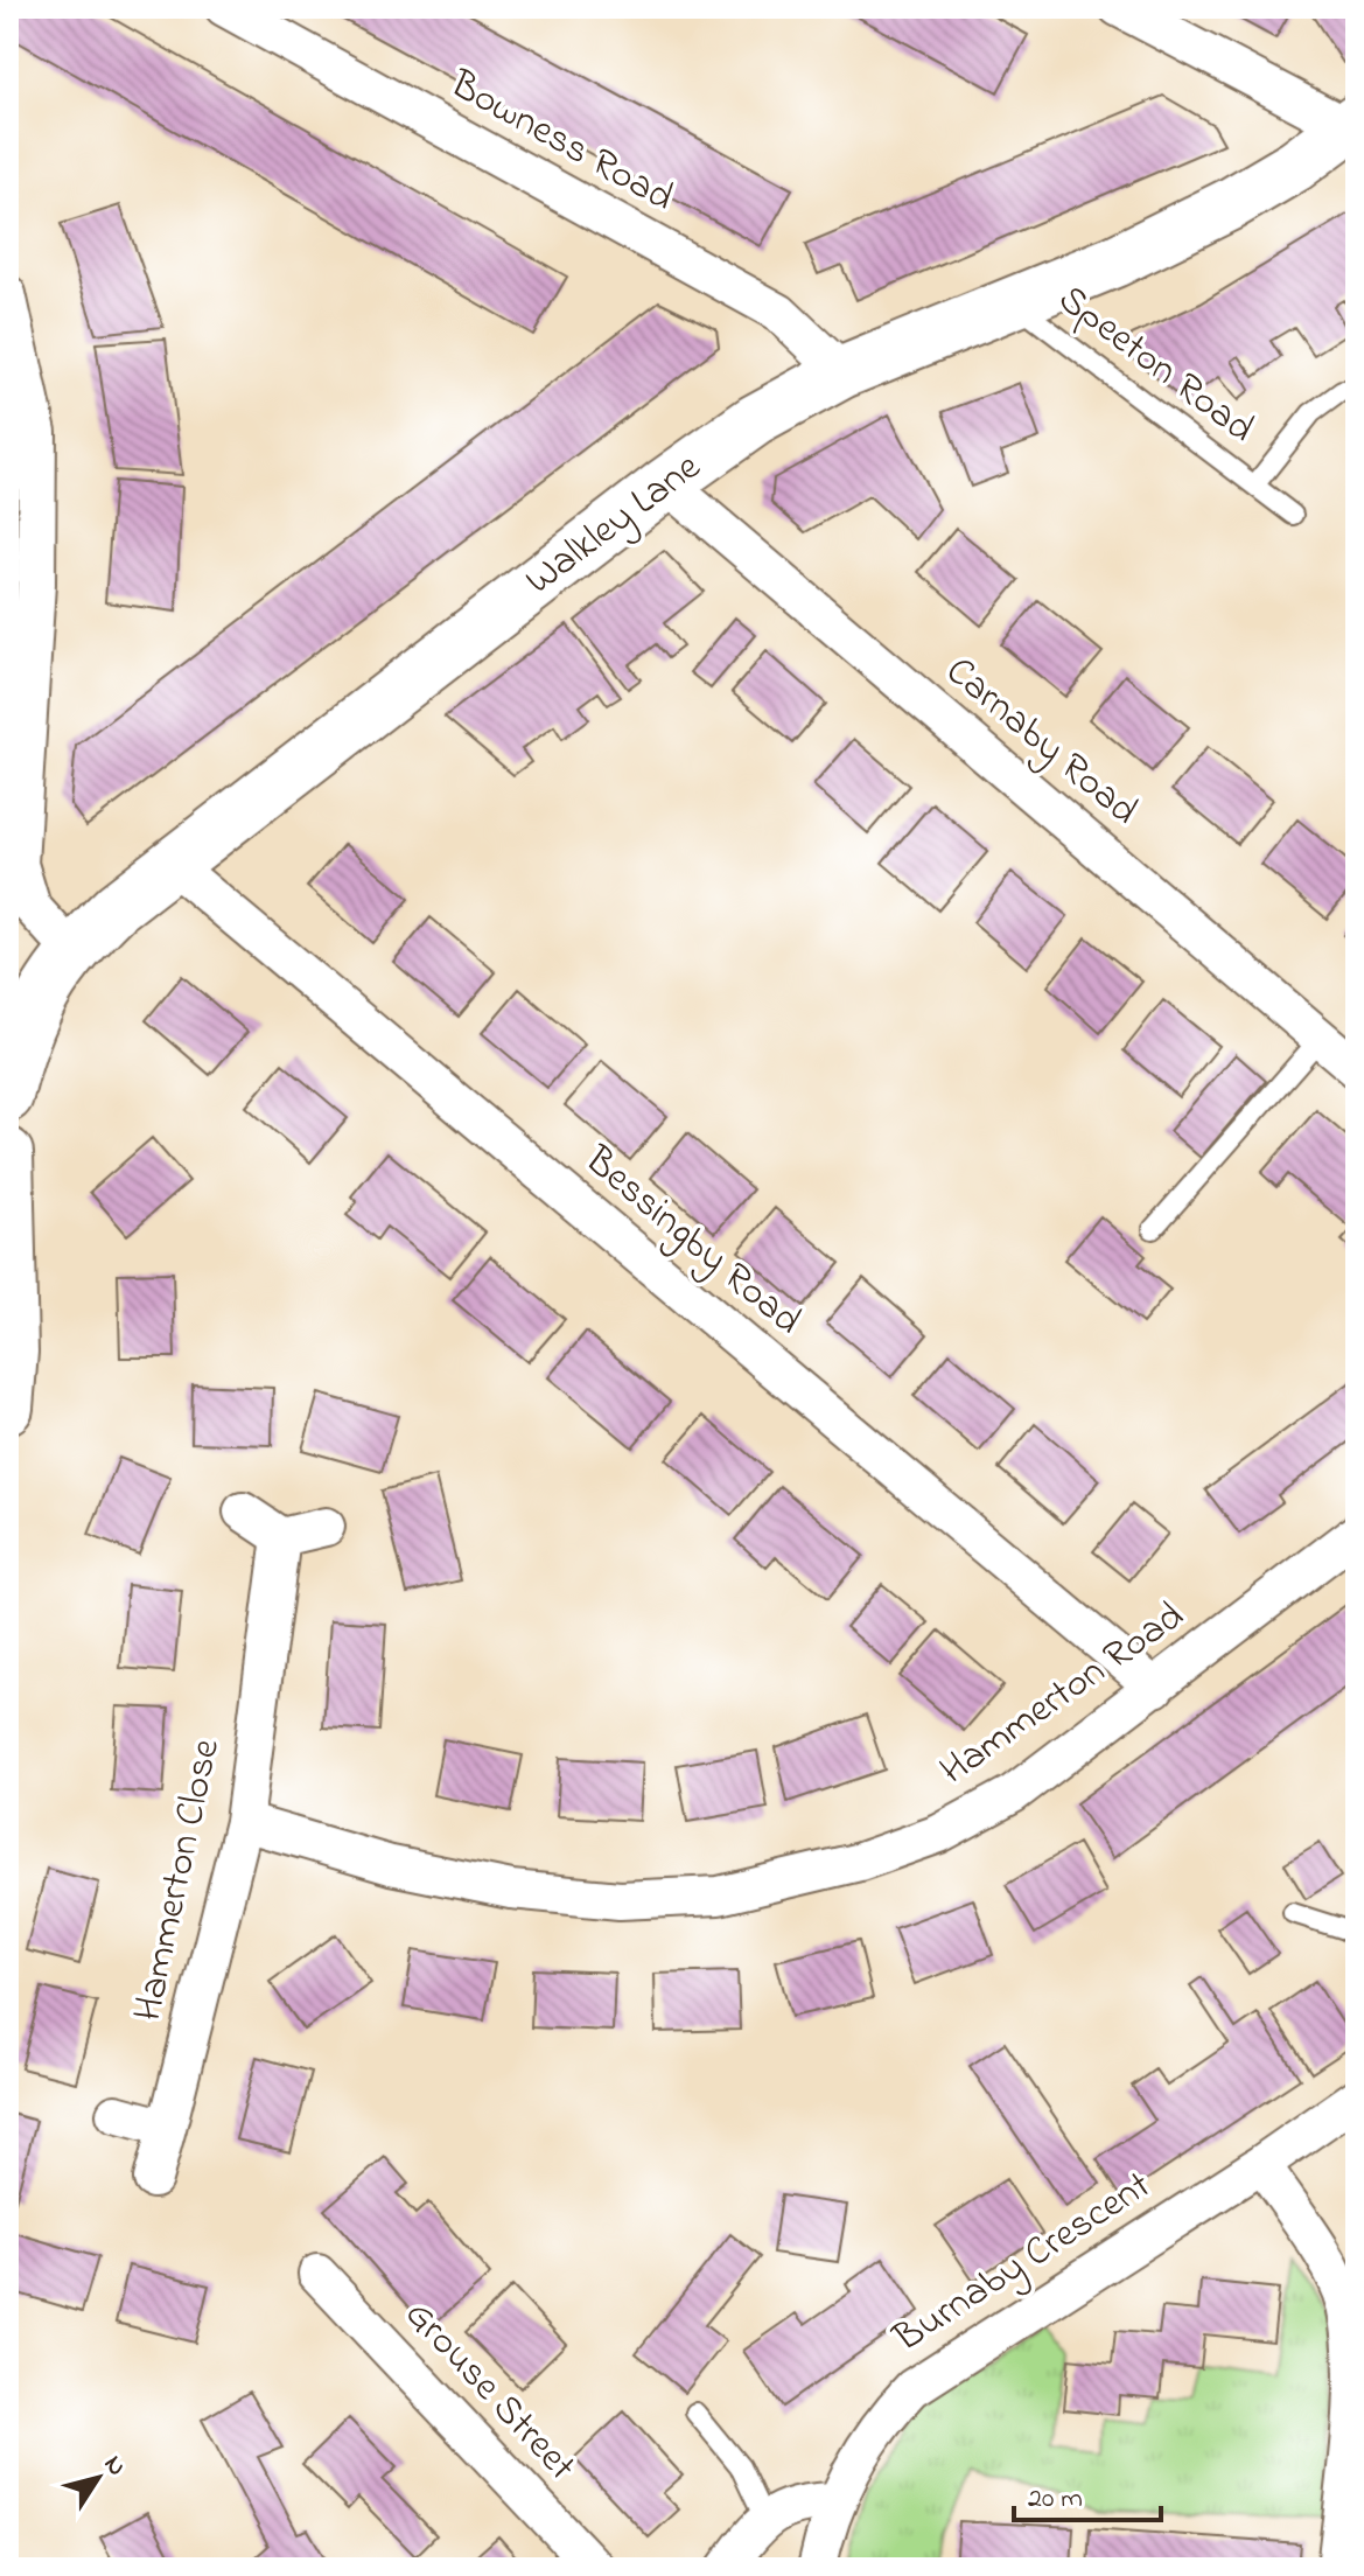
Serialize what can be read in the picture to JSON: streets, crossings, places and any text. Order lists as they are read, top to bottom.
{
  "streets": {
    "street": [
      "Bowness Road",
      "Walkley Lane",
      "Carnaby Road",
      "Bessingby Road",
      "Hammerton Road",
      "Hammerton Close",
      "Burnaby Crescent",
      "Grouse Street"
    ],
    "lane": ["Speeton Road"]
  },
  "crossings": [
    ["Bowness Road", "Walkley Lane"],
    ["Speeton Road", "Walkley Lane"],
    ["Walkley Lane", "Carnaby Road"],
    ["Walkley Lane", "Bessingby Road"],
    ["Bessingby Road", "Hammerton Road"],
    ["Hammerton Road", "Hammerton Close"]
  ],
  "scale_bar": "20 m",
  "north": "top right"
}
